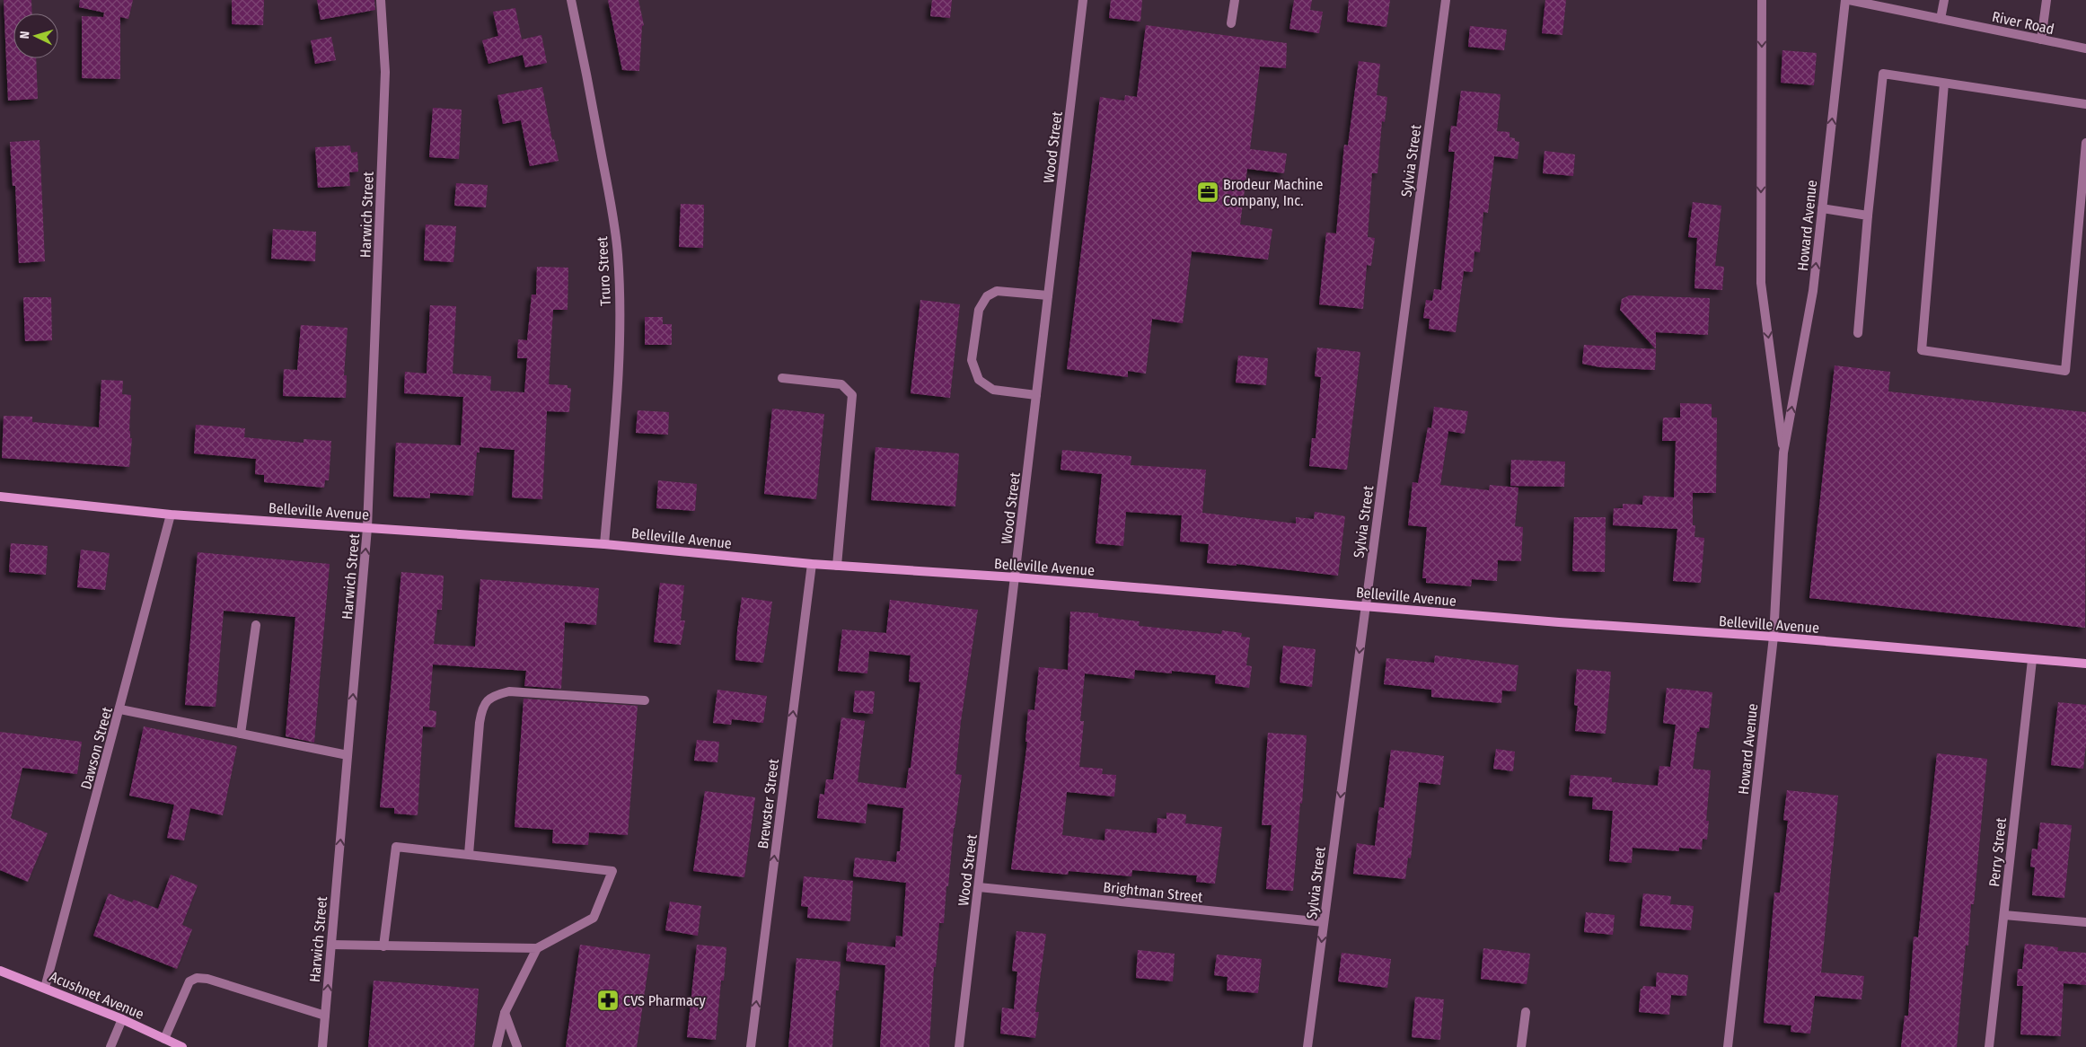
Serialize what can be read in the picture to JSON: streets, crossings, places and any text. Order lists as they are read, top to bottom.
{
  "streets": {
    "main road": ["Belleville Avenue", "Acushnet Avenue"],
    "street": [
      "River Road",
      "Wood Street",
      "Sylvia Street",
      "Harwich Street",
      "Howard Avenue",
      "Truro Street",
      "Dawson Street",
      "Brewster Street",
      "Perry Street",
      "Brightman Street"
    ]
  },
  "crossings": [
    ["Wood Street", "Belleville Avenue"],
    ["Wood Street", "Brightman Street"],
    ["Sylvia Street", "Belleville Avenue"],
    ["Sylvia Street", "Brightman Street"],
    ["Harwich Street", "Belleville Avenue"],
    ["Howard Avenue", "Belleville Avenue"],
    ["Truro Street", "Belleville Avenue"],
    ["Belleville Avenue", "Dawson Street"],
    ["Belleville Avenue", "Brewster Street"],
    ["Belleville Avenue", "Perry Street"],
    ["Dawson Street", "Acushnet Avenue"]
  ],
  "one_way": ["Sylvia Street", "Harwich Street", "Brewster Street"],
  "places": {
    "office": ["Brodeur Machine Company, Inc."],
    "pharmacy": ["CVS Pharmacy"]
  },
  "north": "left"
}
